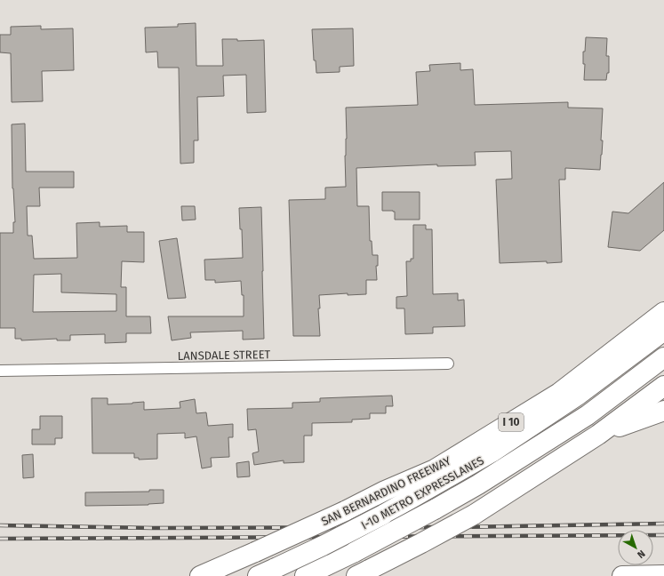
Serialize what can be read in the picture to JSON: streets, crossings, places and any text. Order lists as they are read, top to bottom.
{
  "streets": {
    "highway": ["I 10", "SAN BERNARDINO FREEWAY", "I-10 METRO EXPRESSLANES"],
    "street": ["LANSDALE STREET"]
  },
  "north": "bottom right"
}
